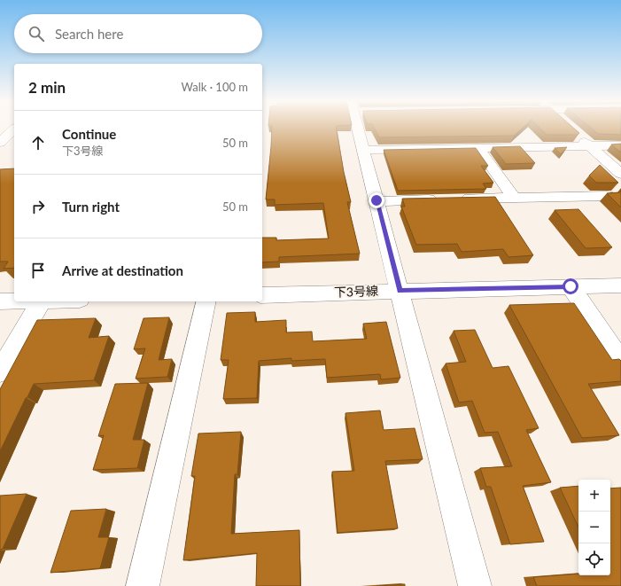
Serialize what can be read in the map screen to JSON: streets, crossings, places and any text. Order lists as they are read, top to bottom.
{
  "streets": {
    "street": ["下3号線"]
  },
  "page": {
    "search": "Search here",
    "heading": ["2 min", "Walk · 100 m"],
    "list": [
      ["Continue", "下3号線", "50 m"],
      ["Turn right", "50 m"],
      "Arrive at destination"
    ],
    "map_buttons": ["+", "−"]
  }
}
